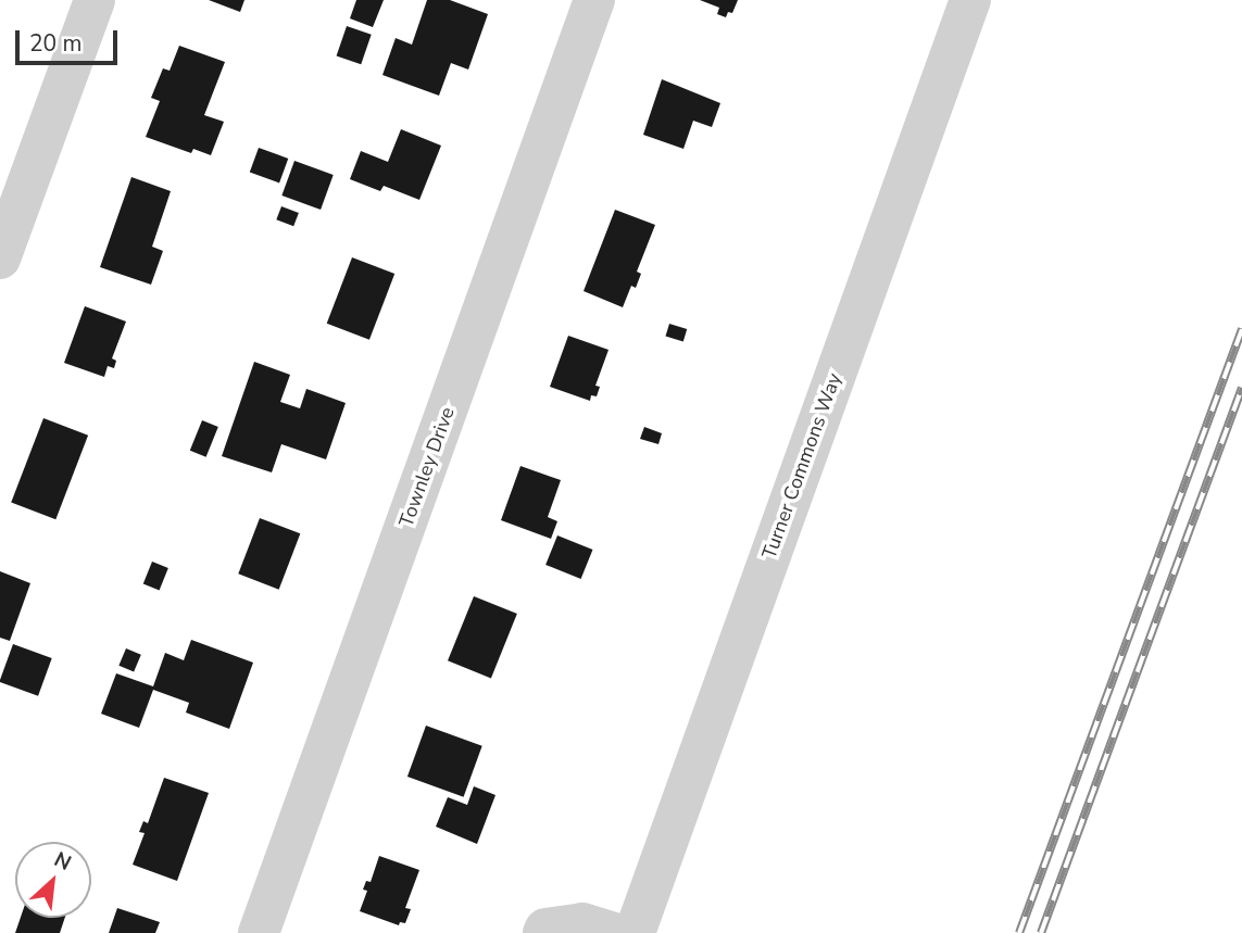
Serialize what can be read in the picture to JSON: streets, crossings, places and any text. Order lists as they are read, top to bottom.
{
  "streets": {
    "street": ["Turner Commons Way", "Townley Drive"]
  },
  "scale_bar": "20 m",
  "north": "top right"
}
